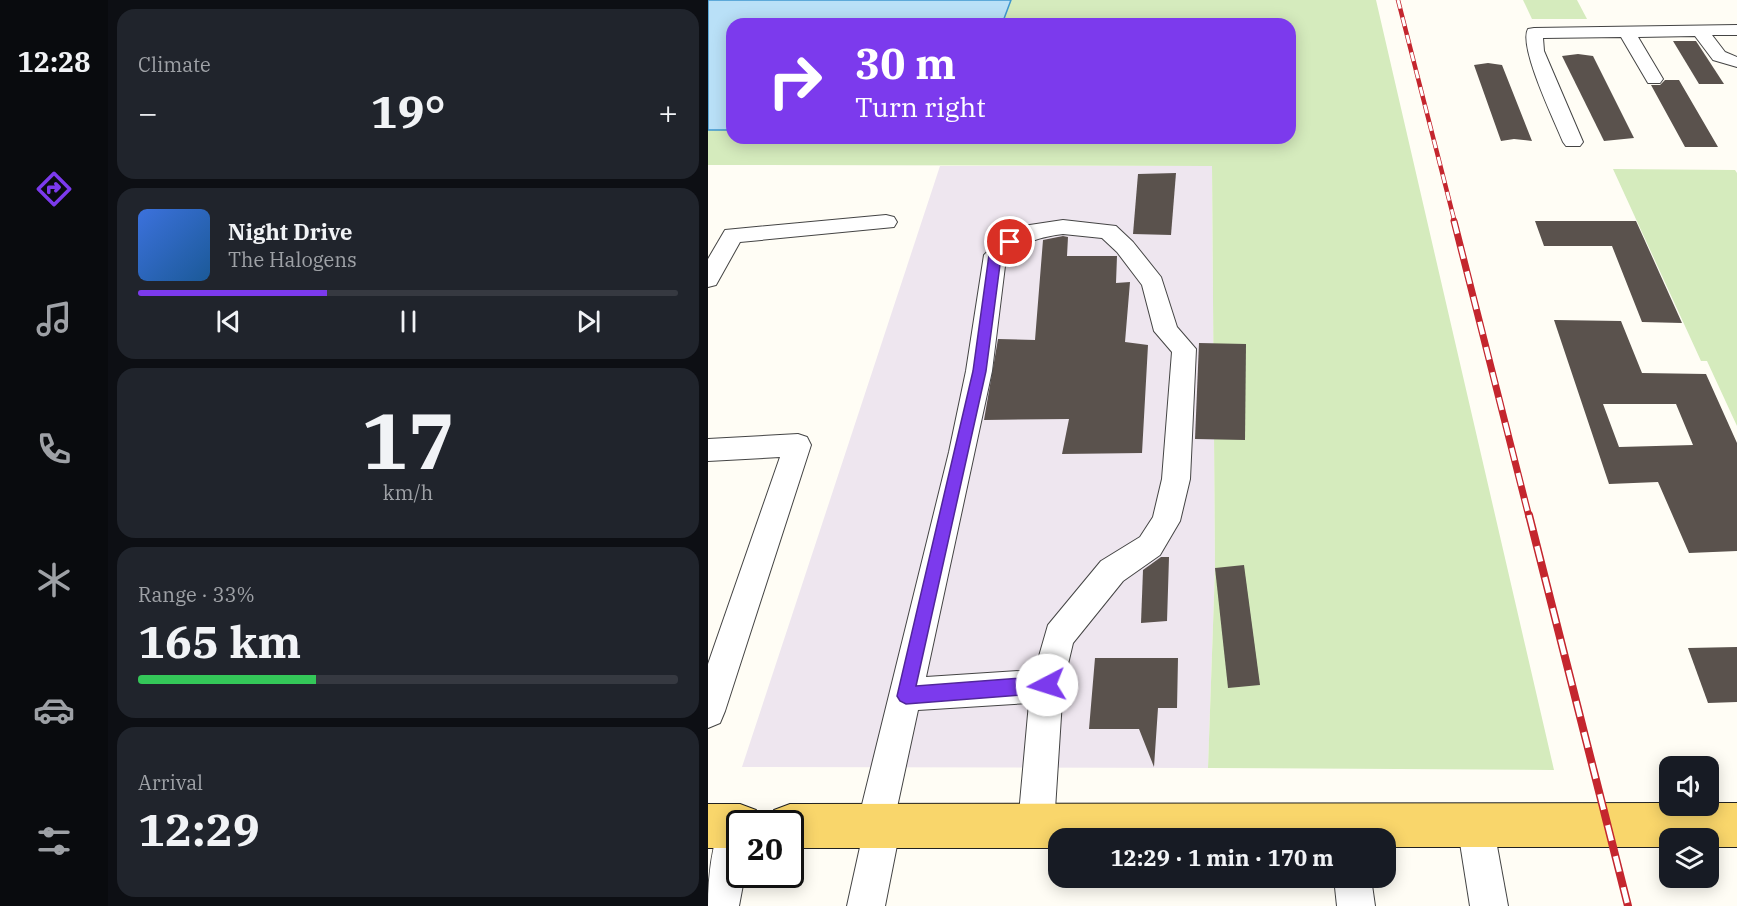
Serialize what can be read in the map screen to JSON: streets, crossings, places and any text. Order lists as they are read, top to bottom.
{
  "page": {
    "tabs": "12:28",
    "tile": [
      "Climate",
      ["17", "km/h"],
      ["Range · 33%", "165 km"],
      ["Arrival", "12:29"]
    ],
    "turn": ["30 m", "Turn right"],
    "heat": ["−", "19°", "+"],
    "song": ["Night Drive", "The Halogens"],
    "limit": "20",
    "trip": "12:29 · 1 min · 170 m"
  }
}
